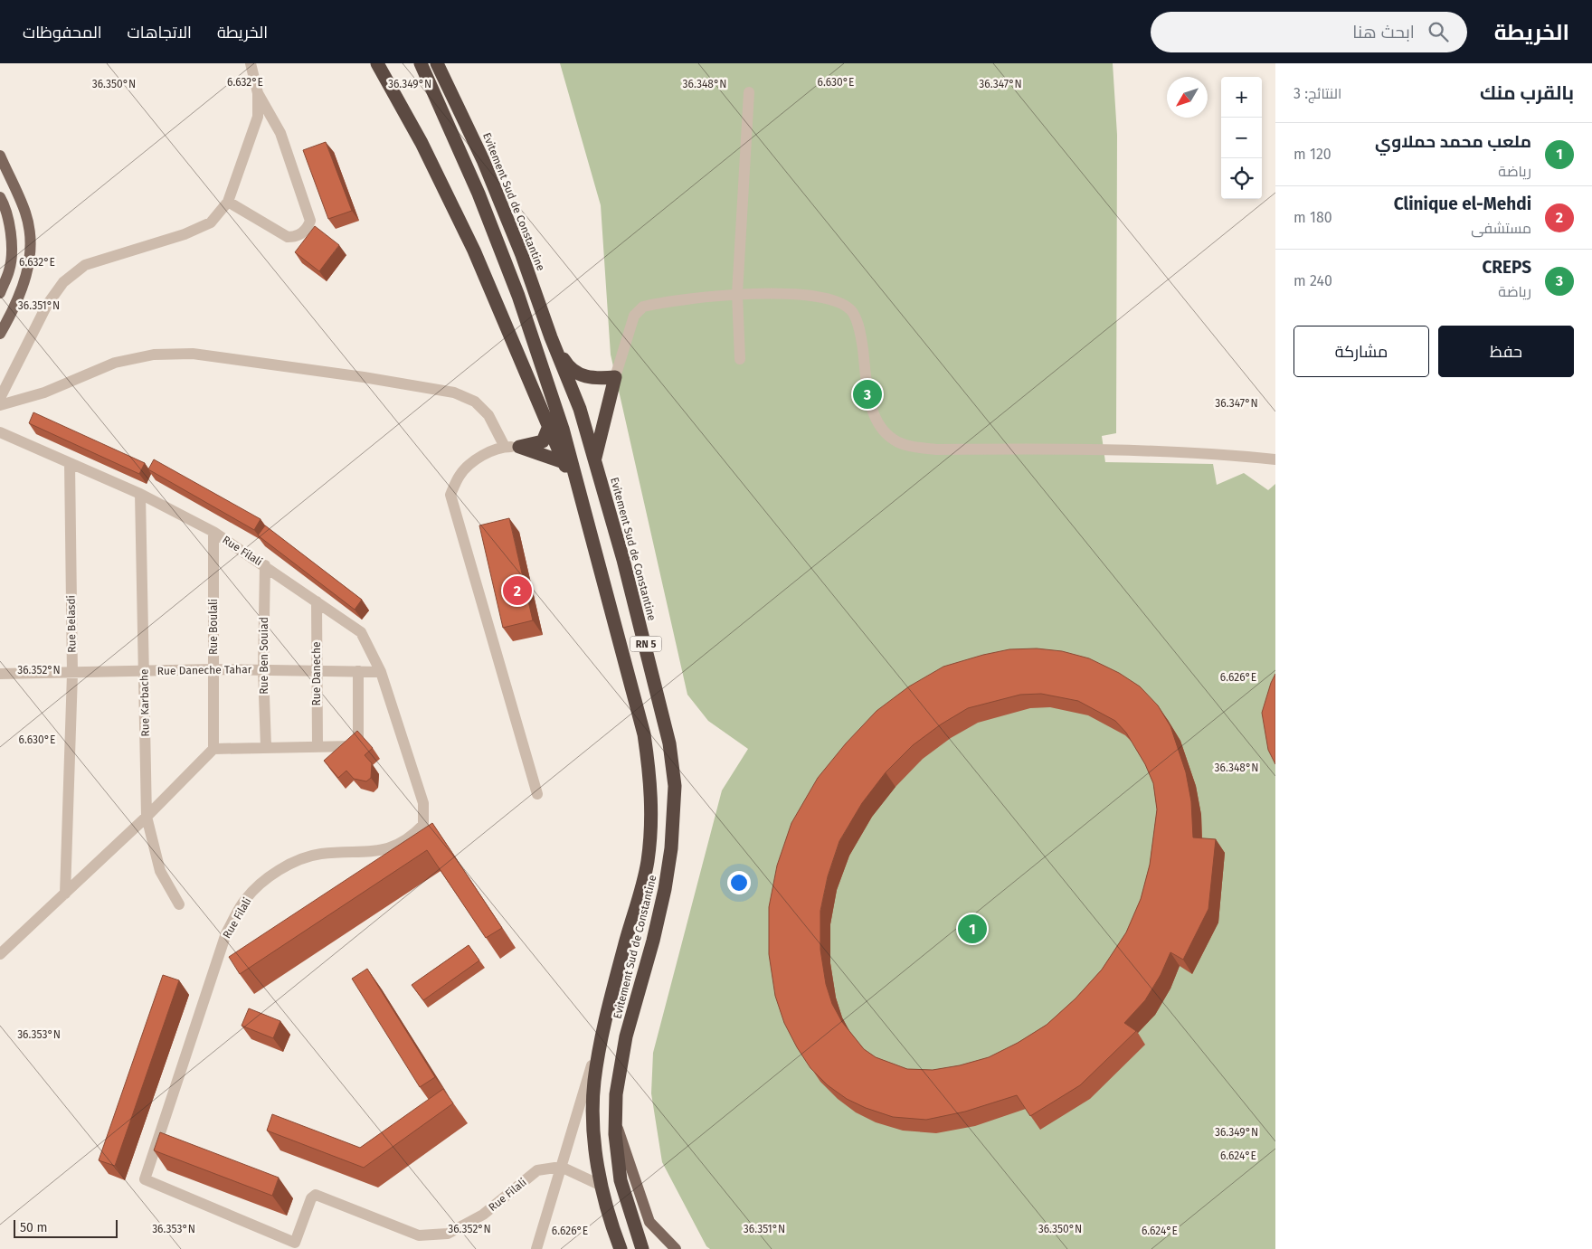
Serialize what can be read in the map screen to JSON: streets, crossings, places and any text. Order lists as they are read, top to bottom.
{
  "streets": {
    "highway": ["Evitement Sud de Constantine", "RN 5"],
    "street": [
      "Rue Filali",
      "Rue Belasdi",
      "Rue Boulali",
      "Rue Ben Souiad",
      "Rue Daneche Tahar",
      "Rue Daneche",
      "Rue Karbache"
    ]
  },
  "crossings": [
    ["Rue Filali", "Rue Belasdi"],
    ["Rue Filali", "Rue Boulali"],
    ["Rue Filali", "Rue Ben Souiad"],
    ["Rue Filali", "Rue Daneche Tahar"],
    ["Rue Filali", "Rue Daneche"],
    ["Rue Filali", "Rue Karbache"],
    ["Rue Belasdi", "Rue Daneche Tahar"],
    ["Rue Boulali", "Rue Daneche Tahar"],
    ["Rue Ben Souiad", "Rue Daneche Tahar"],
    ["Rue Daneche Tahar", "Rue Daneche"],
    ["Rue Daneche Tahar", "Rue Karbache"]
  ],
  "scale_bar": "50 m",
  "north": "bottom left",
  "page": {
    "header": "الخريطة",
    "search": "ابحث هنا",
    "nav": ["الخريطة", "الاتجاهات", "المحفوظات"],
    "heading": ["بالقرب منك", "النتائج: 3"],
    "map_buttons": ["+", "−"],
    "list": [
      {
        "mark": "1",
        "name": "ملعب محمد حملاوي",
        "note": "رياضة",
        "value": "120 m"
      },
      {
        "mark": "2",
        "name": "Clinique el-Mehdi",
        "note": "مستشفى",
        "value": "180 m"
      },
      {
        "mark": "3",
        "name": "CREPS",
        "note": "رياضة",
        "value": "240 m"
      }
    ],
    "buttons": ["حفظ", "مشاركة"],
    "pins": ["3", "2", "1"],
    "scale": "50 m"
  },
  "coordinates": [
    "6.632°E",
    "6.630°E",
    "36.350°N",
    "36.349°N",
    "36.348°N",
    "36.347°N",
    "36.351°N",
    "36.352°N",
    "6.626°E",
    "36.353°N",
    "6.624°E"
  ]
}
